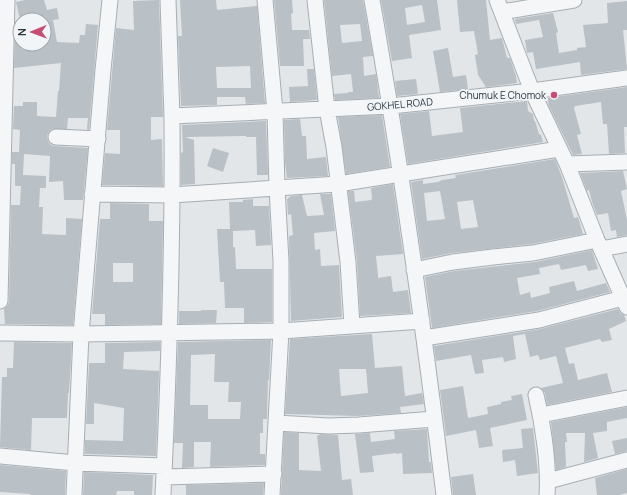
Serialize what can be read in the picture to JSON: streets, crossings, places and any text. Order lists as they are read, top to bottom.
{
  "streets": {
    "street": ["GOKHEL ROAD"]
  },
  "places": ["Chumuk E Chomok"],
  "north": "left"
}
